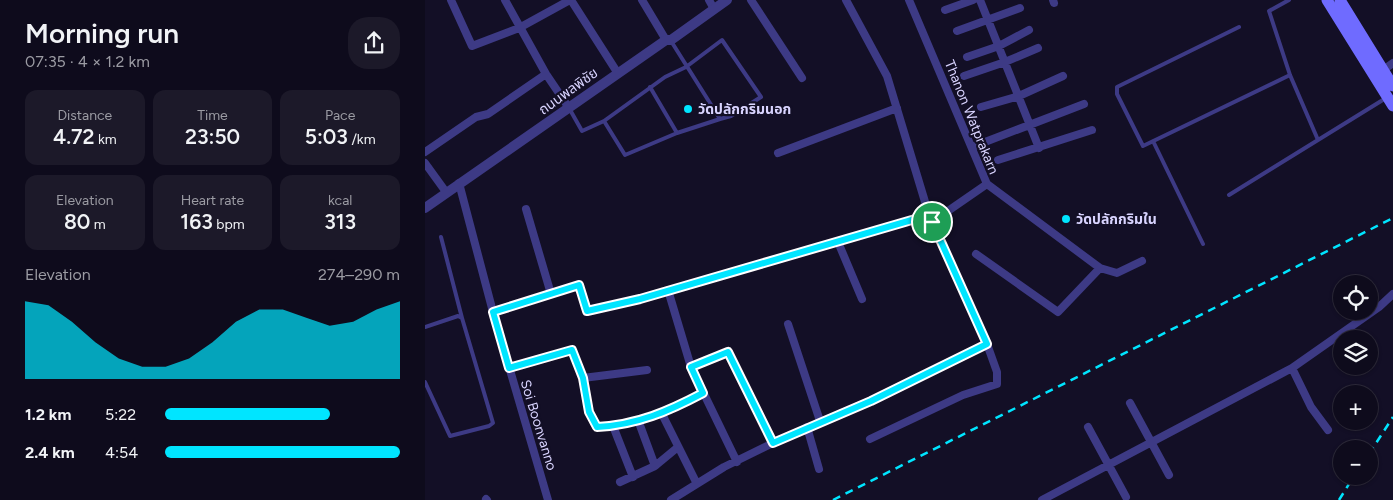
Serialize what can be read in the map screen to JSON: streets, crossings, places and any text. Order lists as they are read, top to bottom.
{
  "streets": {
    "street": ["ถนนพลพิชัย", "Thanon Watprakarn", "Soi Boonvanno"]
  },
  "crossings": [
    ["ถนนพลพิชัย", "Soi Boonvanno"]
  ],
  "places": ["วัดปลักกริมนอก", "วัดปลักกริมใน"],
  "page": {
    "heading": ["Morning run", "07:35 · 4 × 1.2 km"],
    "stats": [
      ["Distance", "4.72 km"],
      ["Time", "23:50"],
      ["Pace", "5:03 /km"],
      ["Elevation", "80 m"],
      ["Heart rate", "163 bpm"],
      ["kcal", "313"]
    ],
    "chart": ["Elevation", "274–290 m"],
    "map_buttons": ["+", "−"],
    "list": [
      {
        "name": "1.2 km",
        "note": "5:22"
      },
      {
        "name": "2.4 km",
        "note": "4:54"
      }
    ]
  }
}
